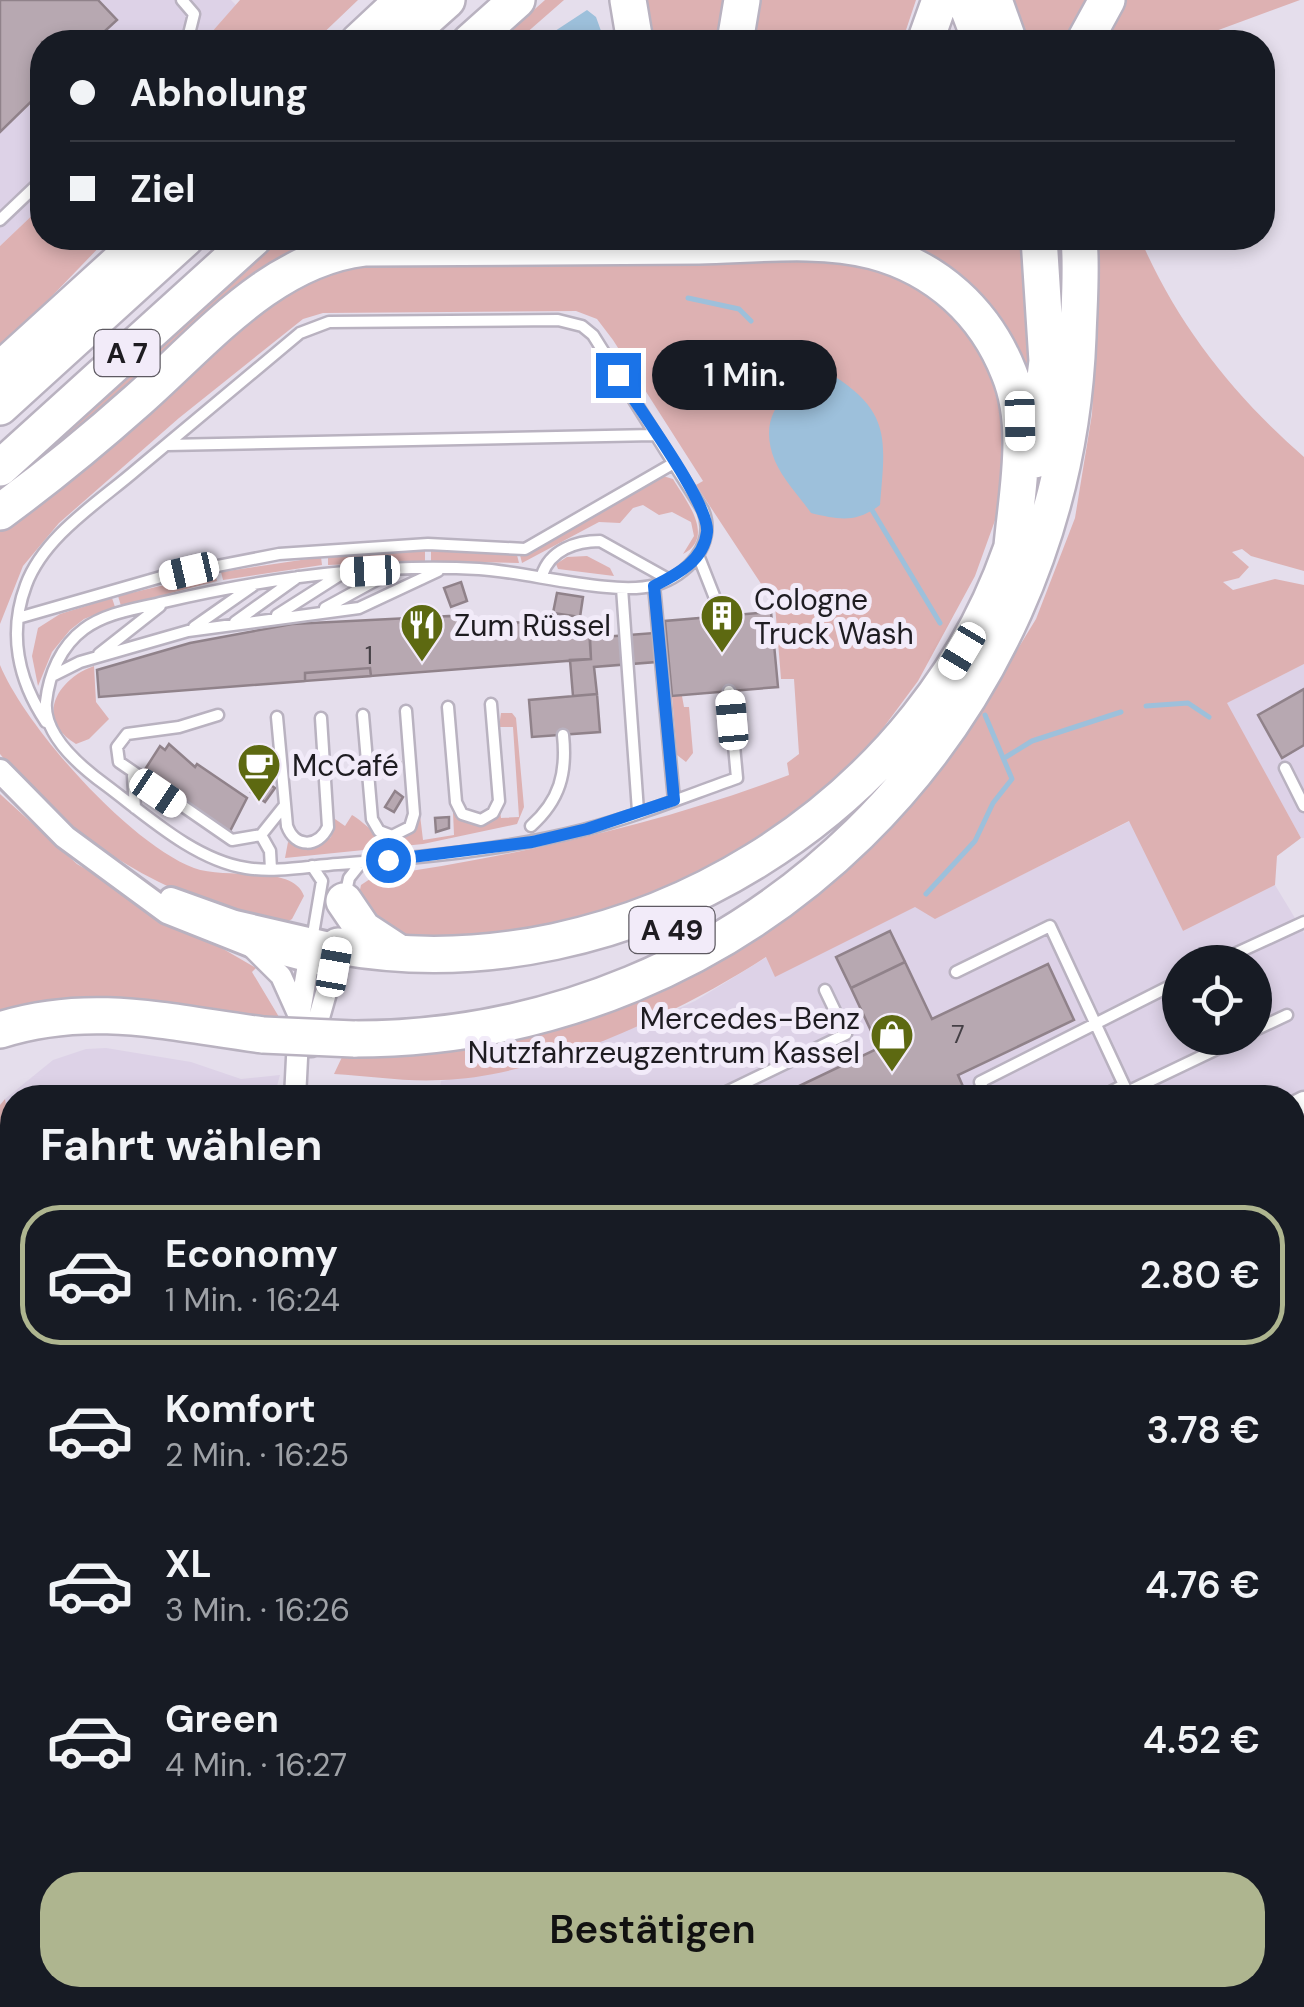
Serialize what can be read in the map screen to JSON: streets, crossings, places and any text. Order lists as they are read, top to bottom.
{
  "streets": {
    "highway": ["A 7", "A 49"]
  },
  "places": {
    "building": ["Cologne Truck Wash"],
    "restaurant": ["Zum Rüssel"],
    "cafe": ["McCafé"],
    "shop": ["Mercedes-Benz Nutzfahrzeugzentrum Kassel"]
  },
  "house_numbers": ["1", "7"],
  "page": {
    "banner": ["Abholung", "Ziel"],
    "bubble": "1 Min.",
    "heading": "Fahrt wählen",
    "list": [
      {
        "name": "Economy",
        "note": "1 Min. · 16:24",
        "value": "2.80 €"
      },
      {
        "name": "Komfort",
        "note": "2 Min. · 16:25",
        "value": "3.78 €"
      },
      {
        "name": "XL",
        "note": "3 Min. · 16:26",
        "value": "4.76 €"
      },
      {
        "name": "Green",
        "note": "4 Min. · 16:27",
        "value": "4.52 €"
      }
    ],
    "buttons": "Bestätigen"
  }
}
